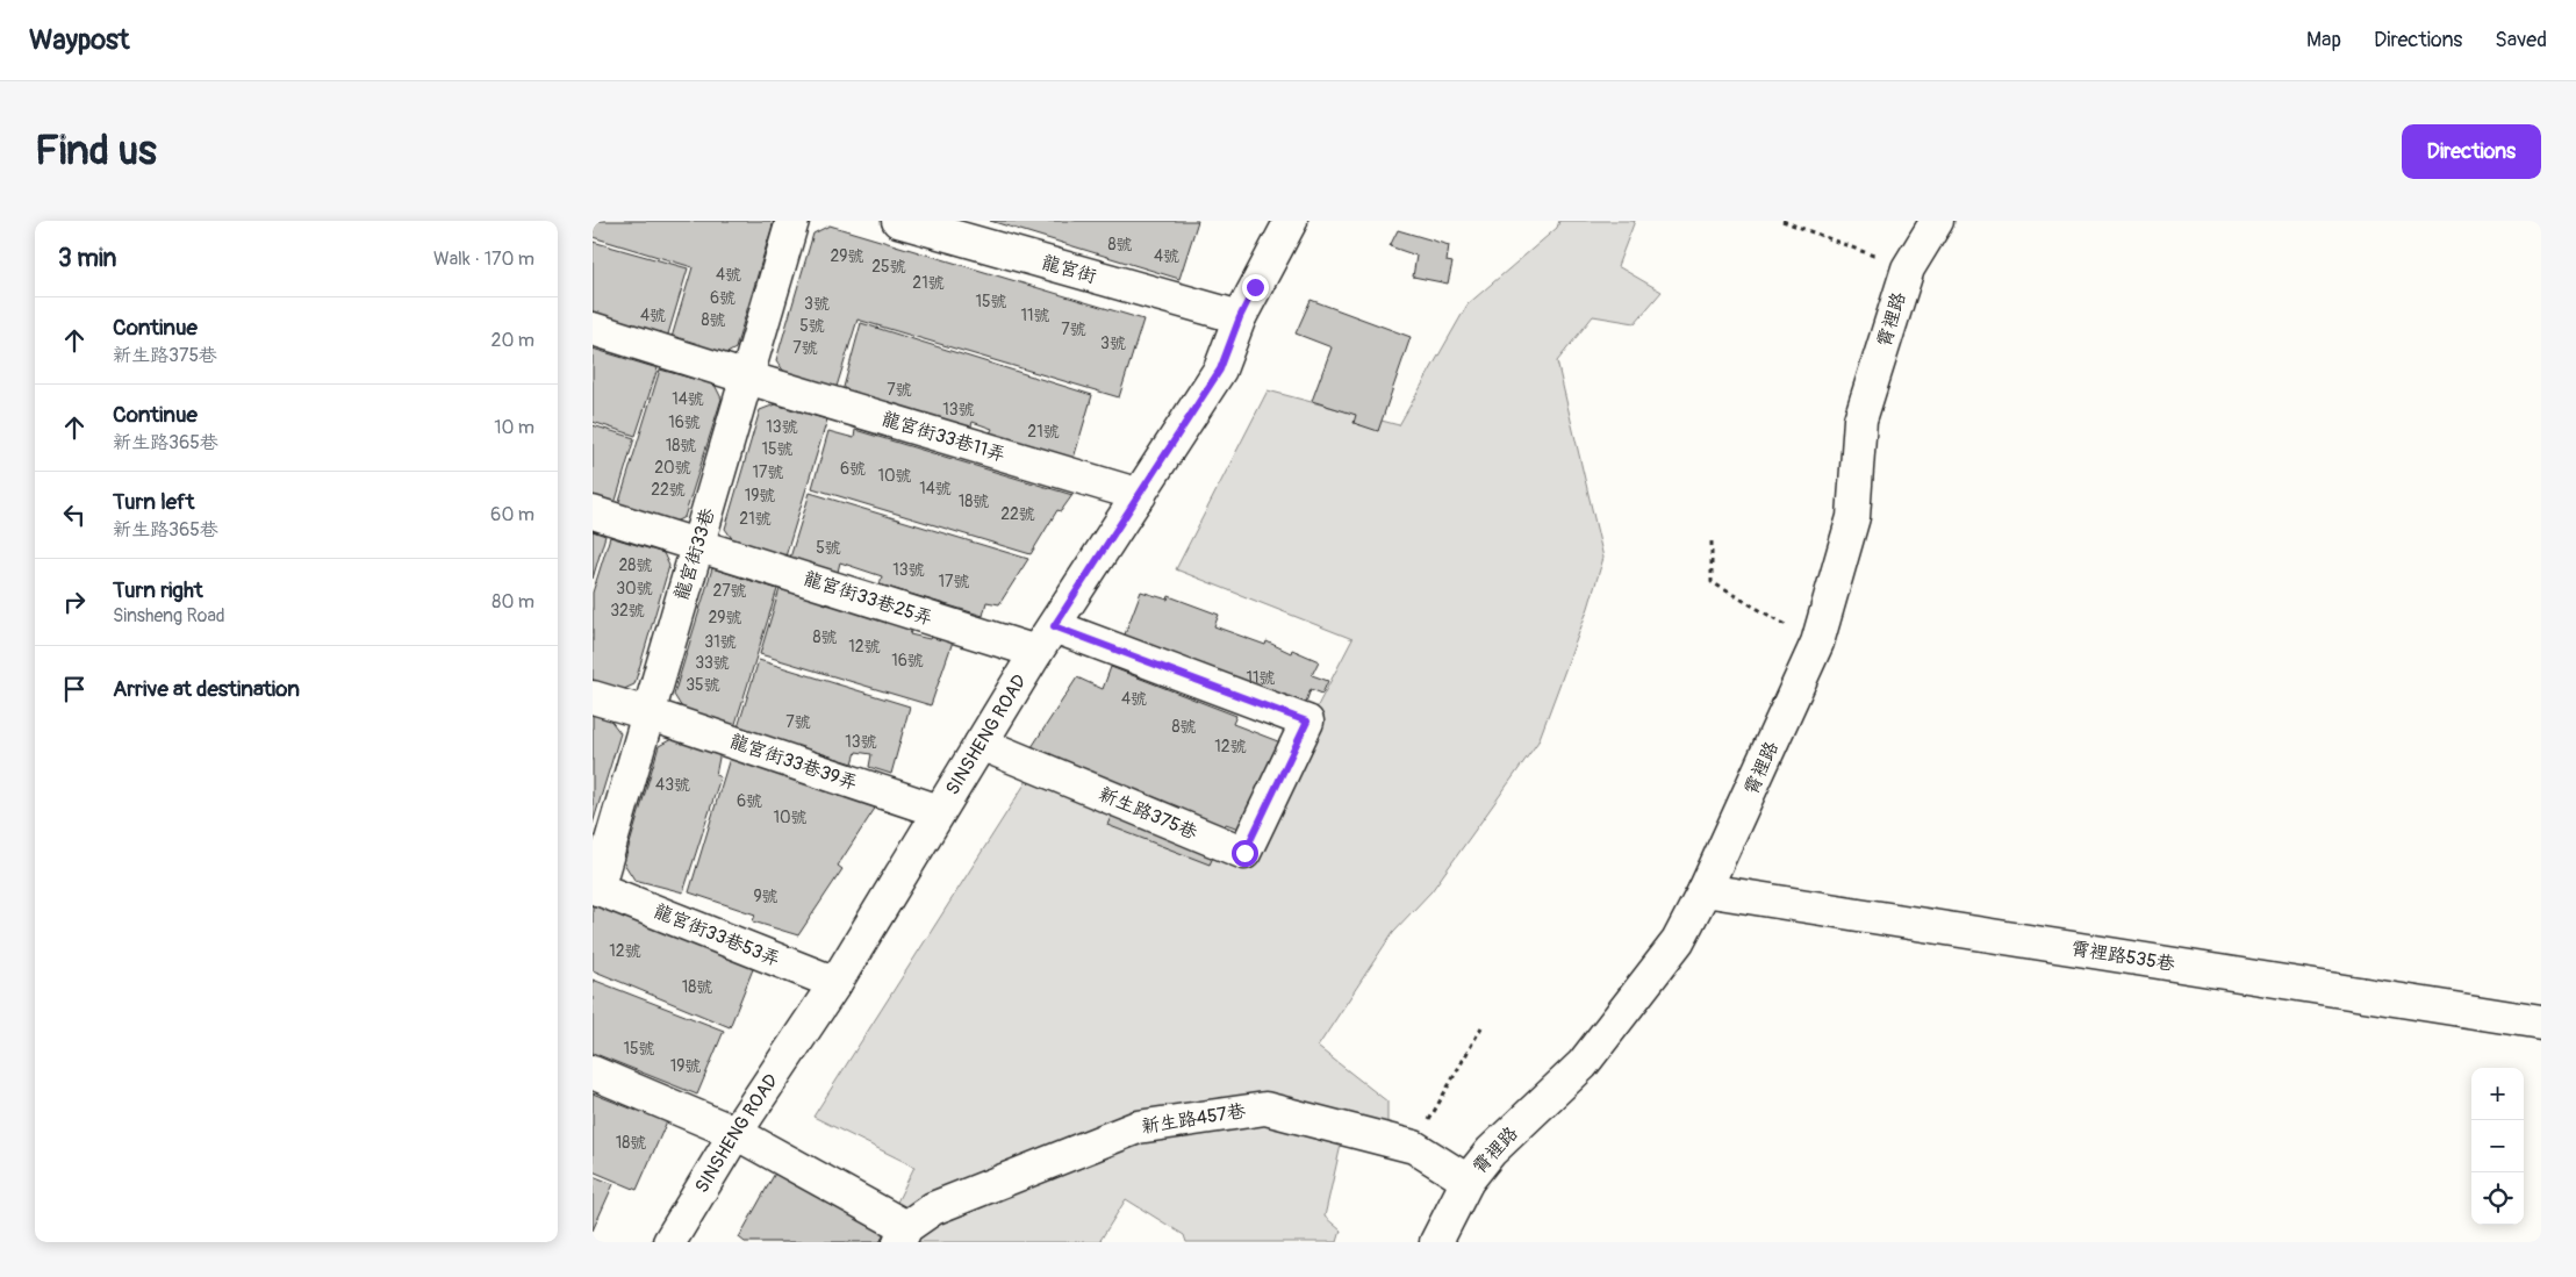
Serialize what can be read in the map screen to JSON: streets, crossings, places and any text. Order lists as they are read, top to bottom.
{
  "streets": {
    "street": [
      "龍宮街",
      "霄裡路",
      "龍宮街33巷11弄",
      "龍宮街33巷",
      "龍宮街33巷25弄",
      "SINSHENG ROAD",
      "龍宮街33巷39弄",
      "新生路375巷",
      "龍宮街33巷53弄",
      "霄裡路535巷",
      "新生路457巷"
    ]
  },
  "crossings": [
    ["龍宮街", "SINSHENG ROAD"],
    ["霄裡路", "霄裡路535巷"],
    ["霄裡路", "新生路457巷"],
    ["龍宮街33巷11弄", "龍宮街33巷"],
    ["龍宮街33巷11弄", "SINSHENG ROAD"],
    ["龍宮街33巷", "龍宮街33巷25弄"],
    ["龍宮街33巷", "龍宮街33巷39弄"],
    ["龍宮街33巷", "龍宮街33巷53弄"],
    ["龍宮街33巷25弄", "SINSHENG ROAD"],
    ["SINSHENG ROAD", "龍宮街33巷39弄"],
    ["SINSHENG ROAD", "新生路375巷"],
    ["SINSHENG ROAD", "龍宮街33巷53弄"]
  ],
  "house_numbers": [
    "8號",
    "29號",
    "4號",
    "25號",
    "4號",
    "21號",
    "6號",
    "15號",
    "3號",
    "4號",
    "11號",
    "8號",
    "5號",
    "7號",
    "3號",
    "7號",
    "7號",
    "14號",
    "13號",
    "16號",
    "13號",
    "21號",
    "18號",
    "15號",
    "20號",
    "6號",
    "17號",
    "10號",
    "14號",
    "22號",
    "19號",
    "18號",
    "22號",
    "21號",
    "5號",
    "28號",
    "13號",
    "17號",
    "30號",
    "27號",
    "32號",
    "29號",
    "8號",
    "31號",
    "12號",
    "16號",
    "33號",
    "11號",
    "35號",
    "4號",
    "7號",
    "8號",
    "13號",
    "12號",
    "43號",
    "6號",
    "10號",
    "9號",
    "12號",
    "18號",
    "15號",
    "19號",
    "18號"
  ],
  "page": {
    "header": "Waypost",
    "nav": ["Map", "Directions", "Saved"],
    "buttons": "Directions",
    "title": "Find us",
    "heading": ["3 min", "Walk · 170 m"],
    "list": [
      ["Continue", "新生路375巷", "20 m"],
      ["Continue", "新生路365巷", "10 m"],
      ["Turn left", "新生路365巷", "60 m"],
      ["Turn right", "Sinsheng Road", "80 m"],
      "Arrive at destination"
    ],
    "map_buttons": ["+", "−"]
  }
}
